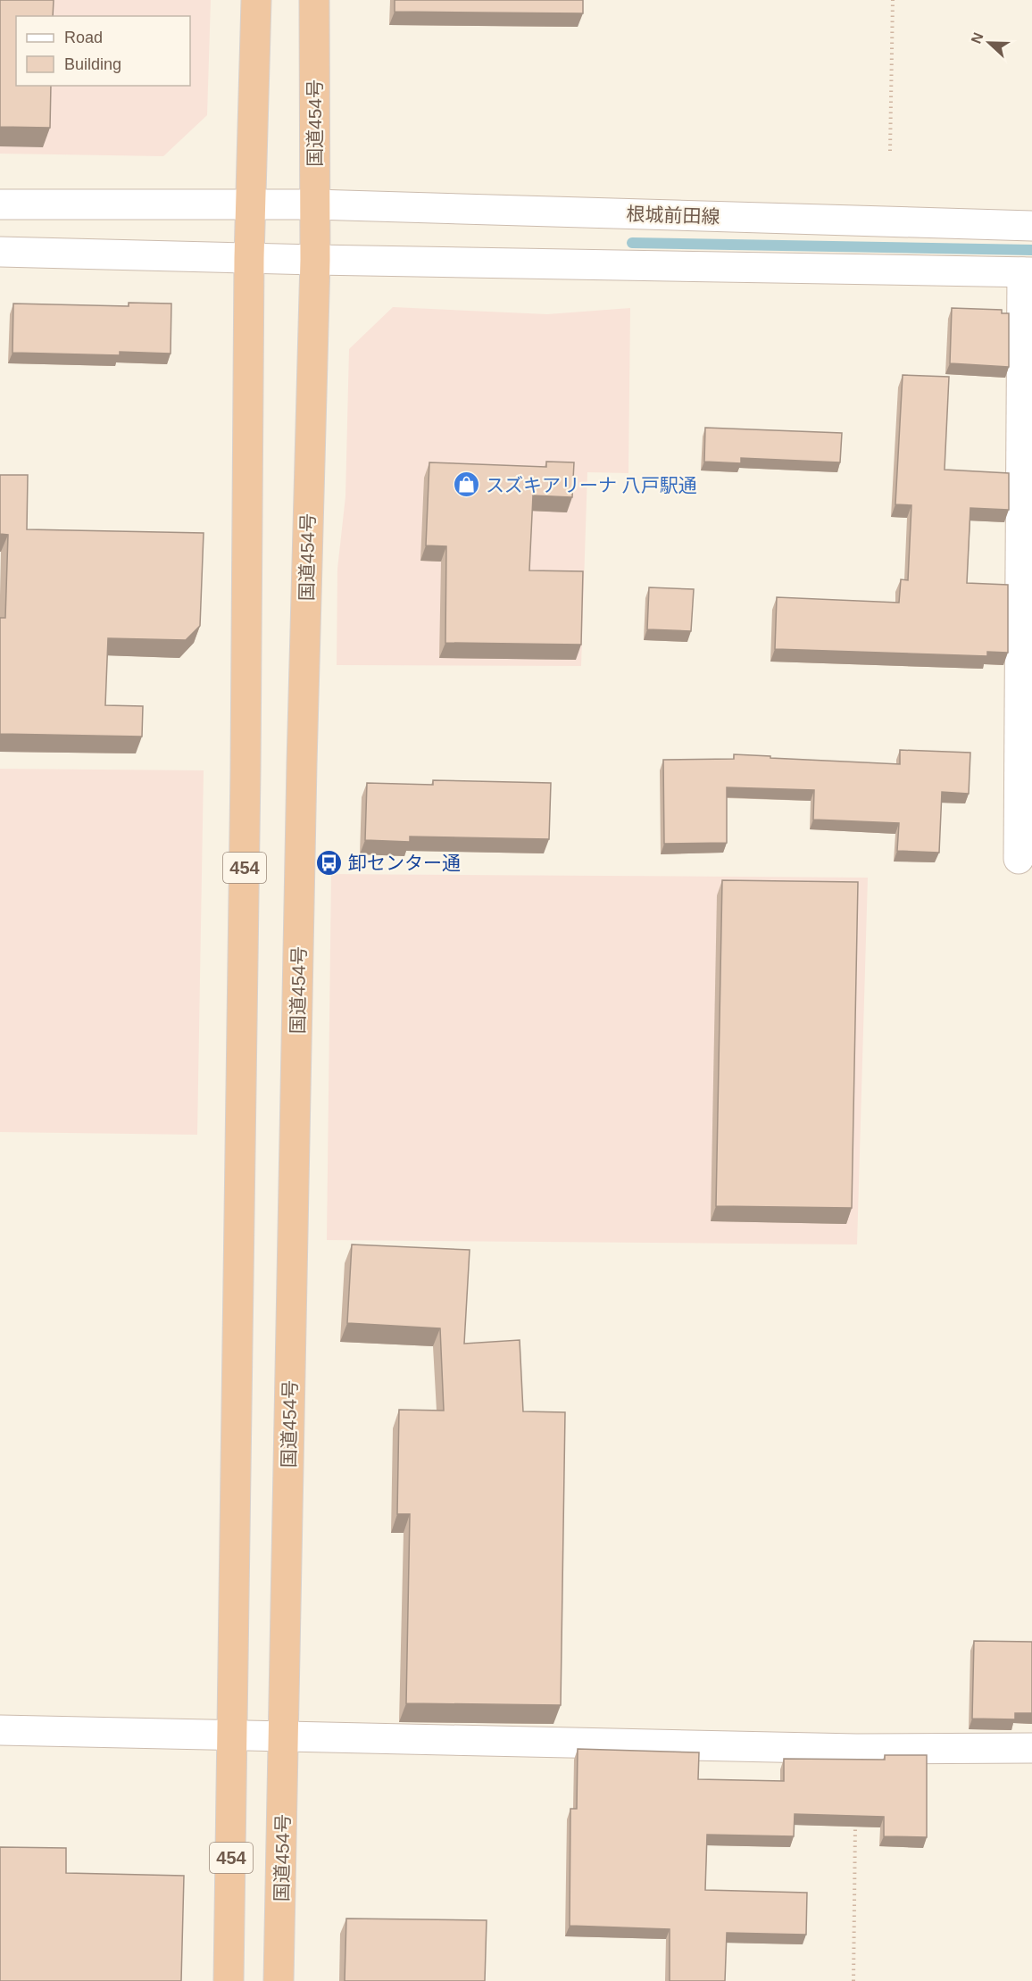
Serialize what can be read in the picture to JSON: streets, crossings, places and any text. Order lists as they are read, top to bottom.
{
  "streets": {
    "highway": ["国道454号", "454"],
    "street": ["根城前田線"]
  },
  "crossings": [
    ["国道454号", "根城前田線"],
    ["根城前田線", "454"]
  ],
  "places": {
    "shop": ["スズキアリーナ 八戸駅通"],
    "bus stop": ["卸センター通"]
  },
  "legend": ["Road", "Building"],
  "north": "left"
}
